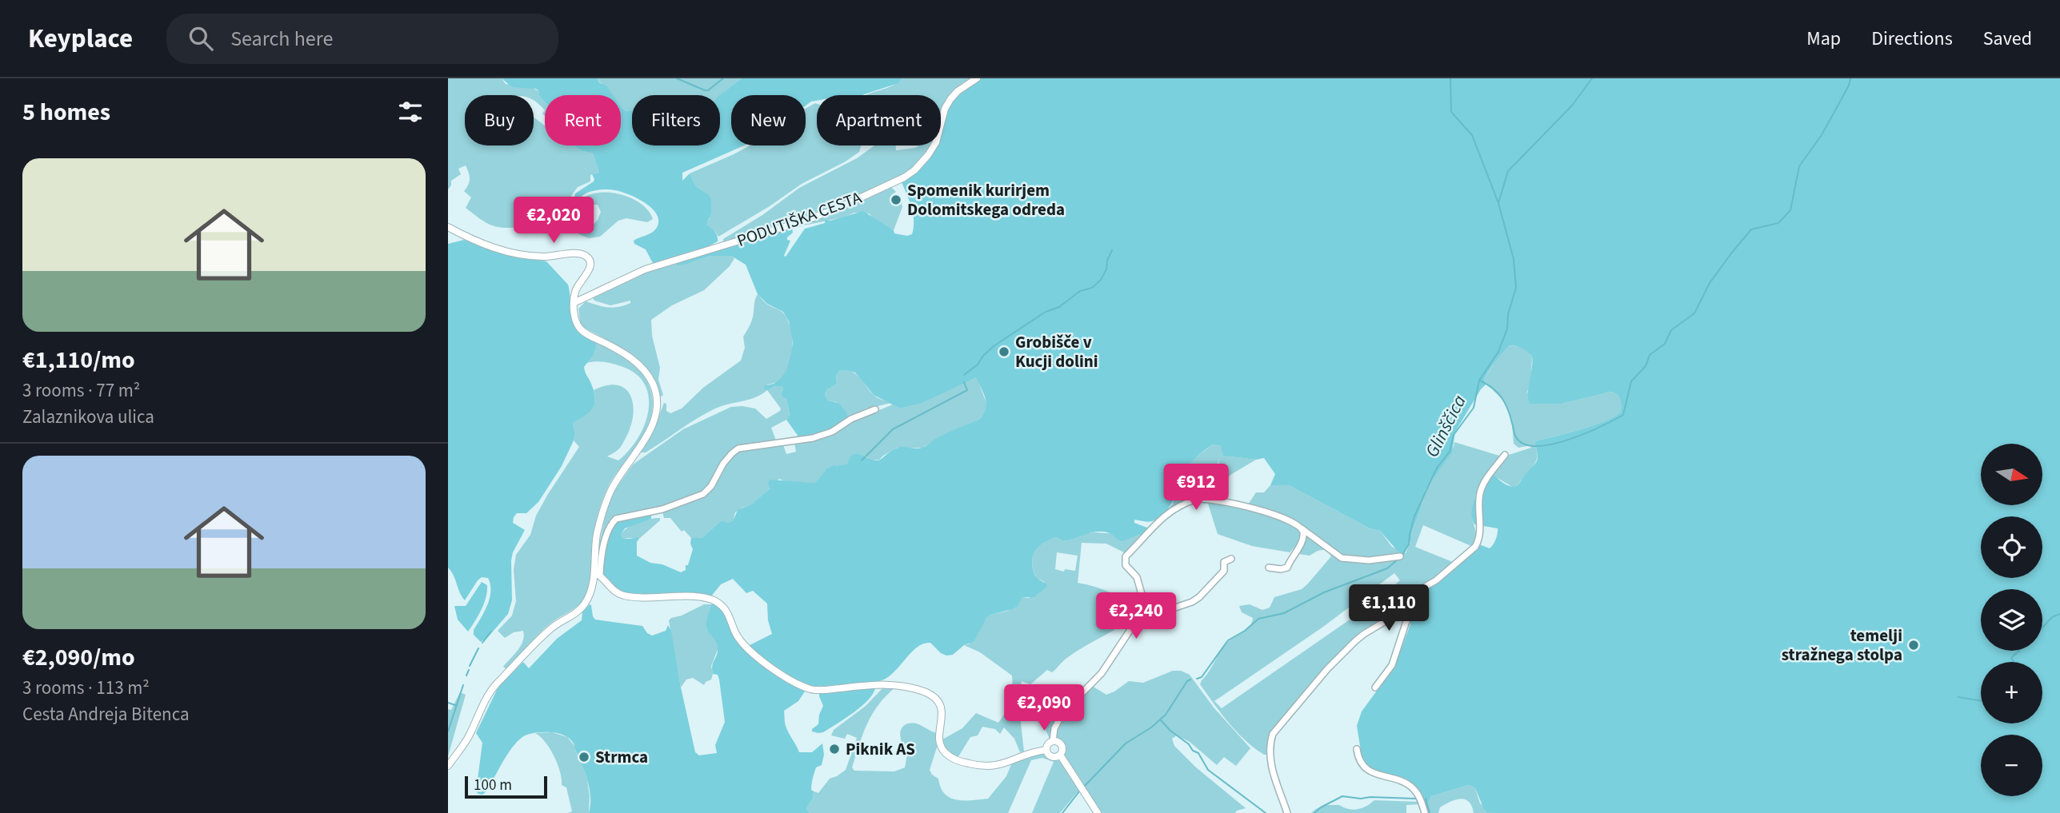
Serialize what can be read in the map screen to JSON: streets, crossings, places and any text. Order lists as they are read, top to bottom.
{
  "streets": {
    "street": ["PODUTIŠKA CESTA"]
  },
  "water": ["Glinščica"],
  "places": [
    "Spomenik kurirjem Dolomitskega odreda",
    "Grobišče v Kucji dolini",
    "temelji stražnega stolpa",
    "Piknik AS",
    "Strmca"
  ],
  "scale_bar": "100 m",
  "north": "right",
  "page": {
    "header": "Keyplace",
    "search": "Search here",
    "nav": ["Map", "Directions", "Saved"],
    "heading": "5 homes",
    "chip": [
      "Buy",
      "Rent",
      "Filters",
      "New",
      "Apartment"
    ],
    "list": [
      {
        "name": "€1,110/mo",
        "note": "3 rooms · 77 m² · Zalaznikova ulica"
      },
      {
        "name": "€2,090/mo",
        "note": "3 rooms · 113 m² · Cesta Andreja Bitenca"
      }
    ],
    "price": [
      "€2,020",
      "€912",
      "€1,110",
      "€2,240",
      "€2,090"
    ],
    "map_buttons": ["+", "−"],
    "scale": "100 m"
  }
}
